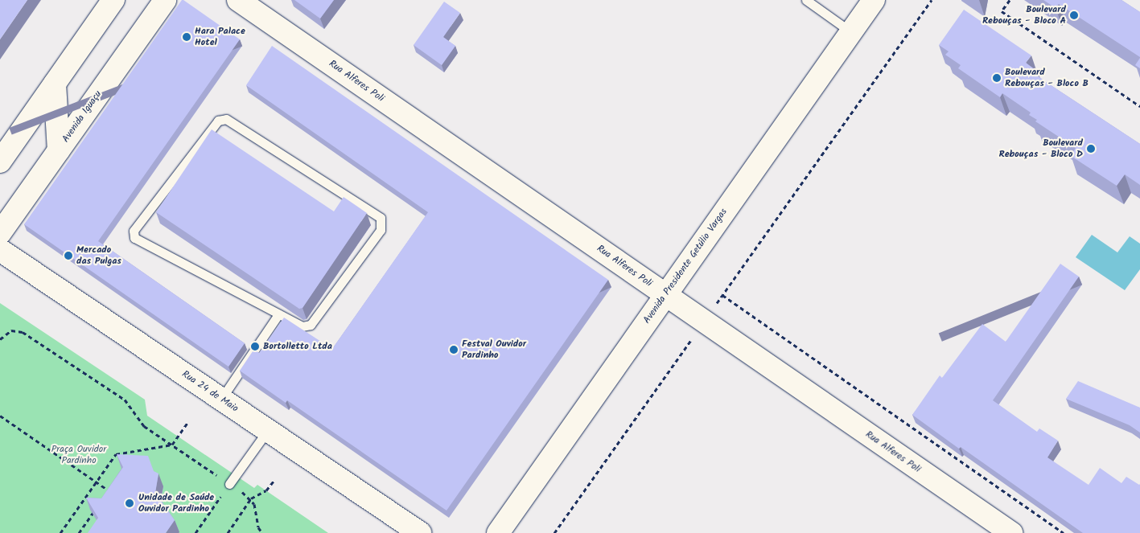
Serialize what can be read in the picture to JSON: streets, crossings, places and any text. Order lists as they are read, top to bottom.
{
  "streets": {
    "street": [
      "Rua Alferes Poli",
      "Avenida Iguaçu",
      "Avenida Presidente Getúlio Vargas",
      "Rua 24 de Maio"
    ]
  },
  "crossings": [
    ["Rua Alferes Poli", "Avenida Presidente Getúlio Vargas"]
  ],
  "parks": ["Praça Ouvidor Pardinho"],
  "places": [
    "Boulevard Rebouças - Bloco A",
    "Hara Palace Hotel",
    "Boulevard Rebouças - Bloco B",
    "Boulevard Rebouças - Bloco D",
    "Mercado das Pulgas",
    "Bortolletto Ltda",
    "Festval Ouvidor Pardinho",
    "Unidade de Saúde Ouvidor Pardinho"
  ]
}
